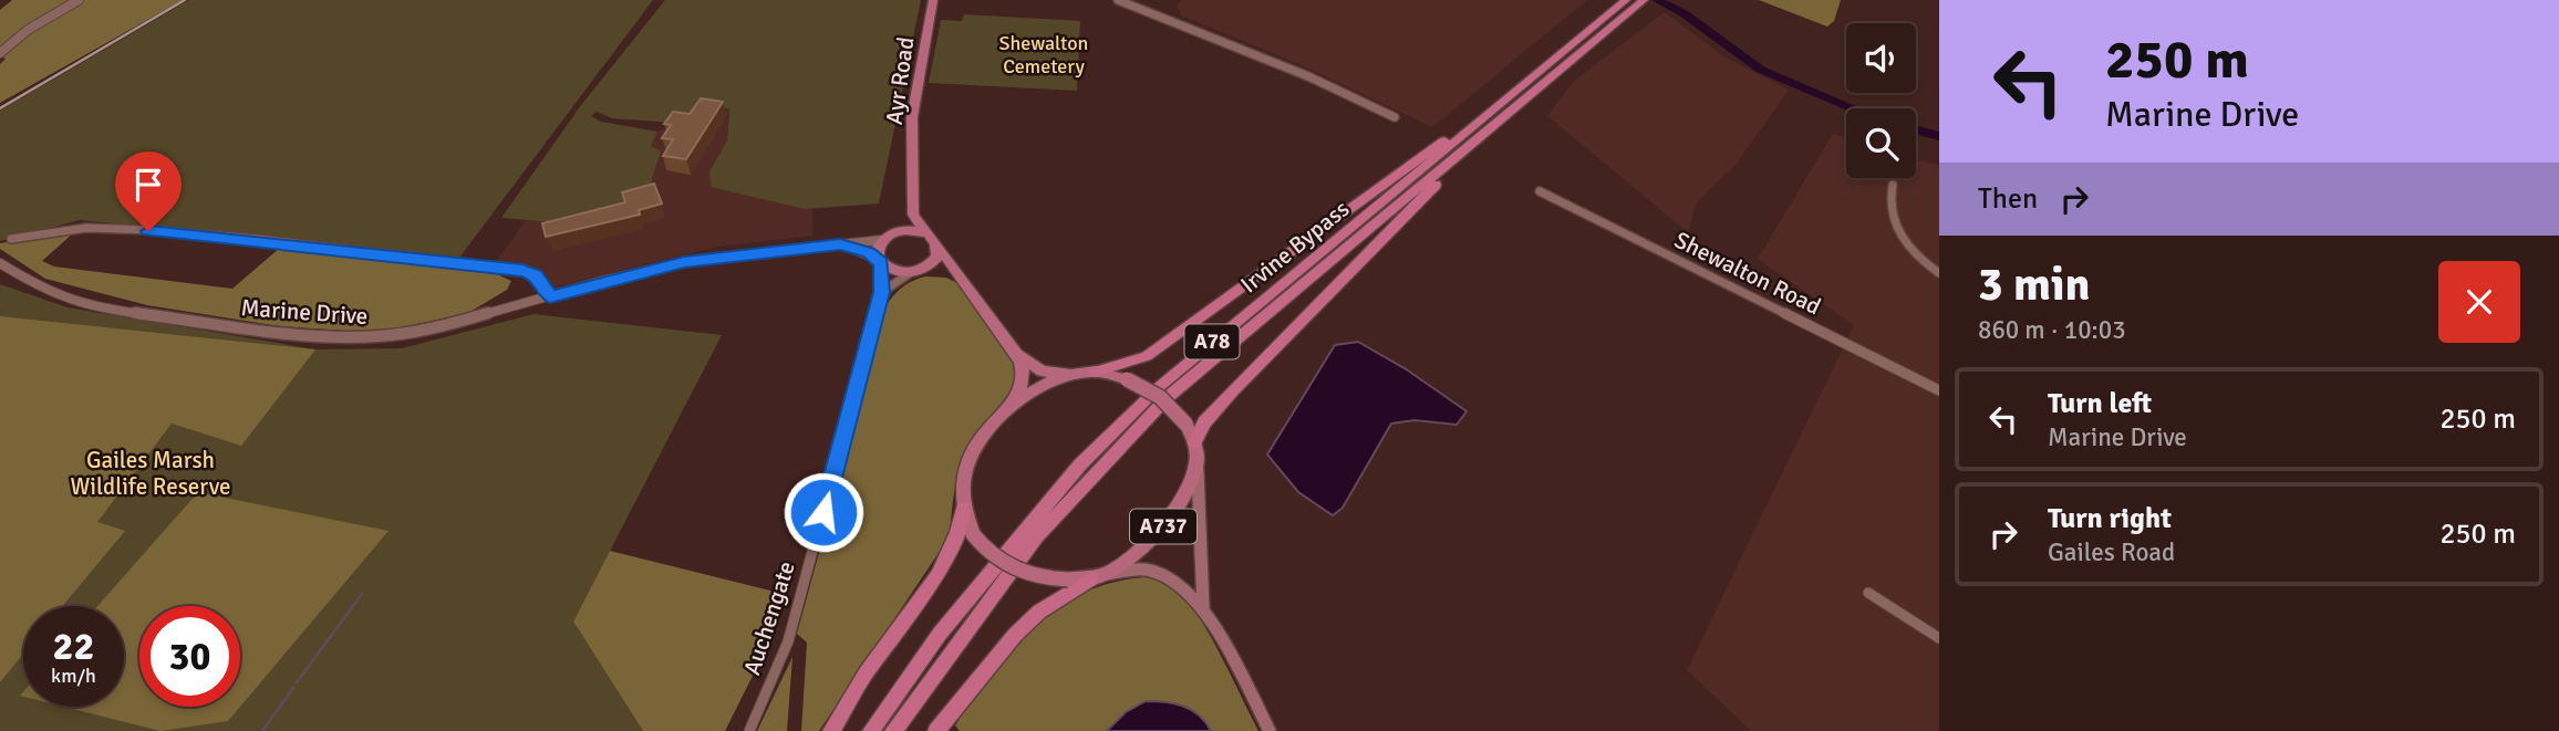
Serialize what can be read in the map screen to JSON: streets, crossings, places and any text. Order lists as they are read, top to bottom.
{
  "streets": {
    "highway": ["Irvine Bypass", "A78"],
    "main road": ["Ayr Road", "A737"],
    "street": ["Shewalton Road", "Marine Drive", "Auchengate"]
  },
  "crossings": [
    ["Marine Drive", "Auchengate"]
  ],
  "parks": ["Shewalton Cemetery", "Gailes Marsh Wildlife Reserve"],
  "page": {
    "turn": ["250 m", "Marine Drive"],
    "then": "Then",
    "heading": ["3 min", "860 m · 10:03"],
    "list": [
      {
        "name": "Turn left",
        "note": "Marine Drive",
        "value": "250 m"
      },
      {
        "name": "Turn right",
        "note": "Gailes Road",
        "value": "250 m"
      }
    ],
    "speed": "22 km/h",
    "limit": "30"
  }
}
